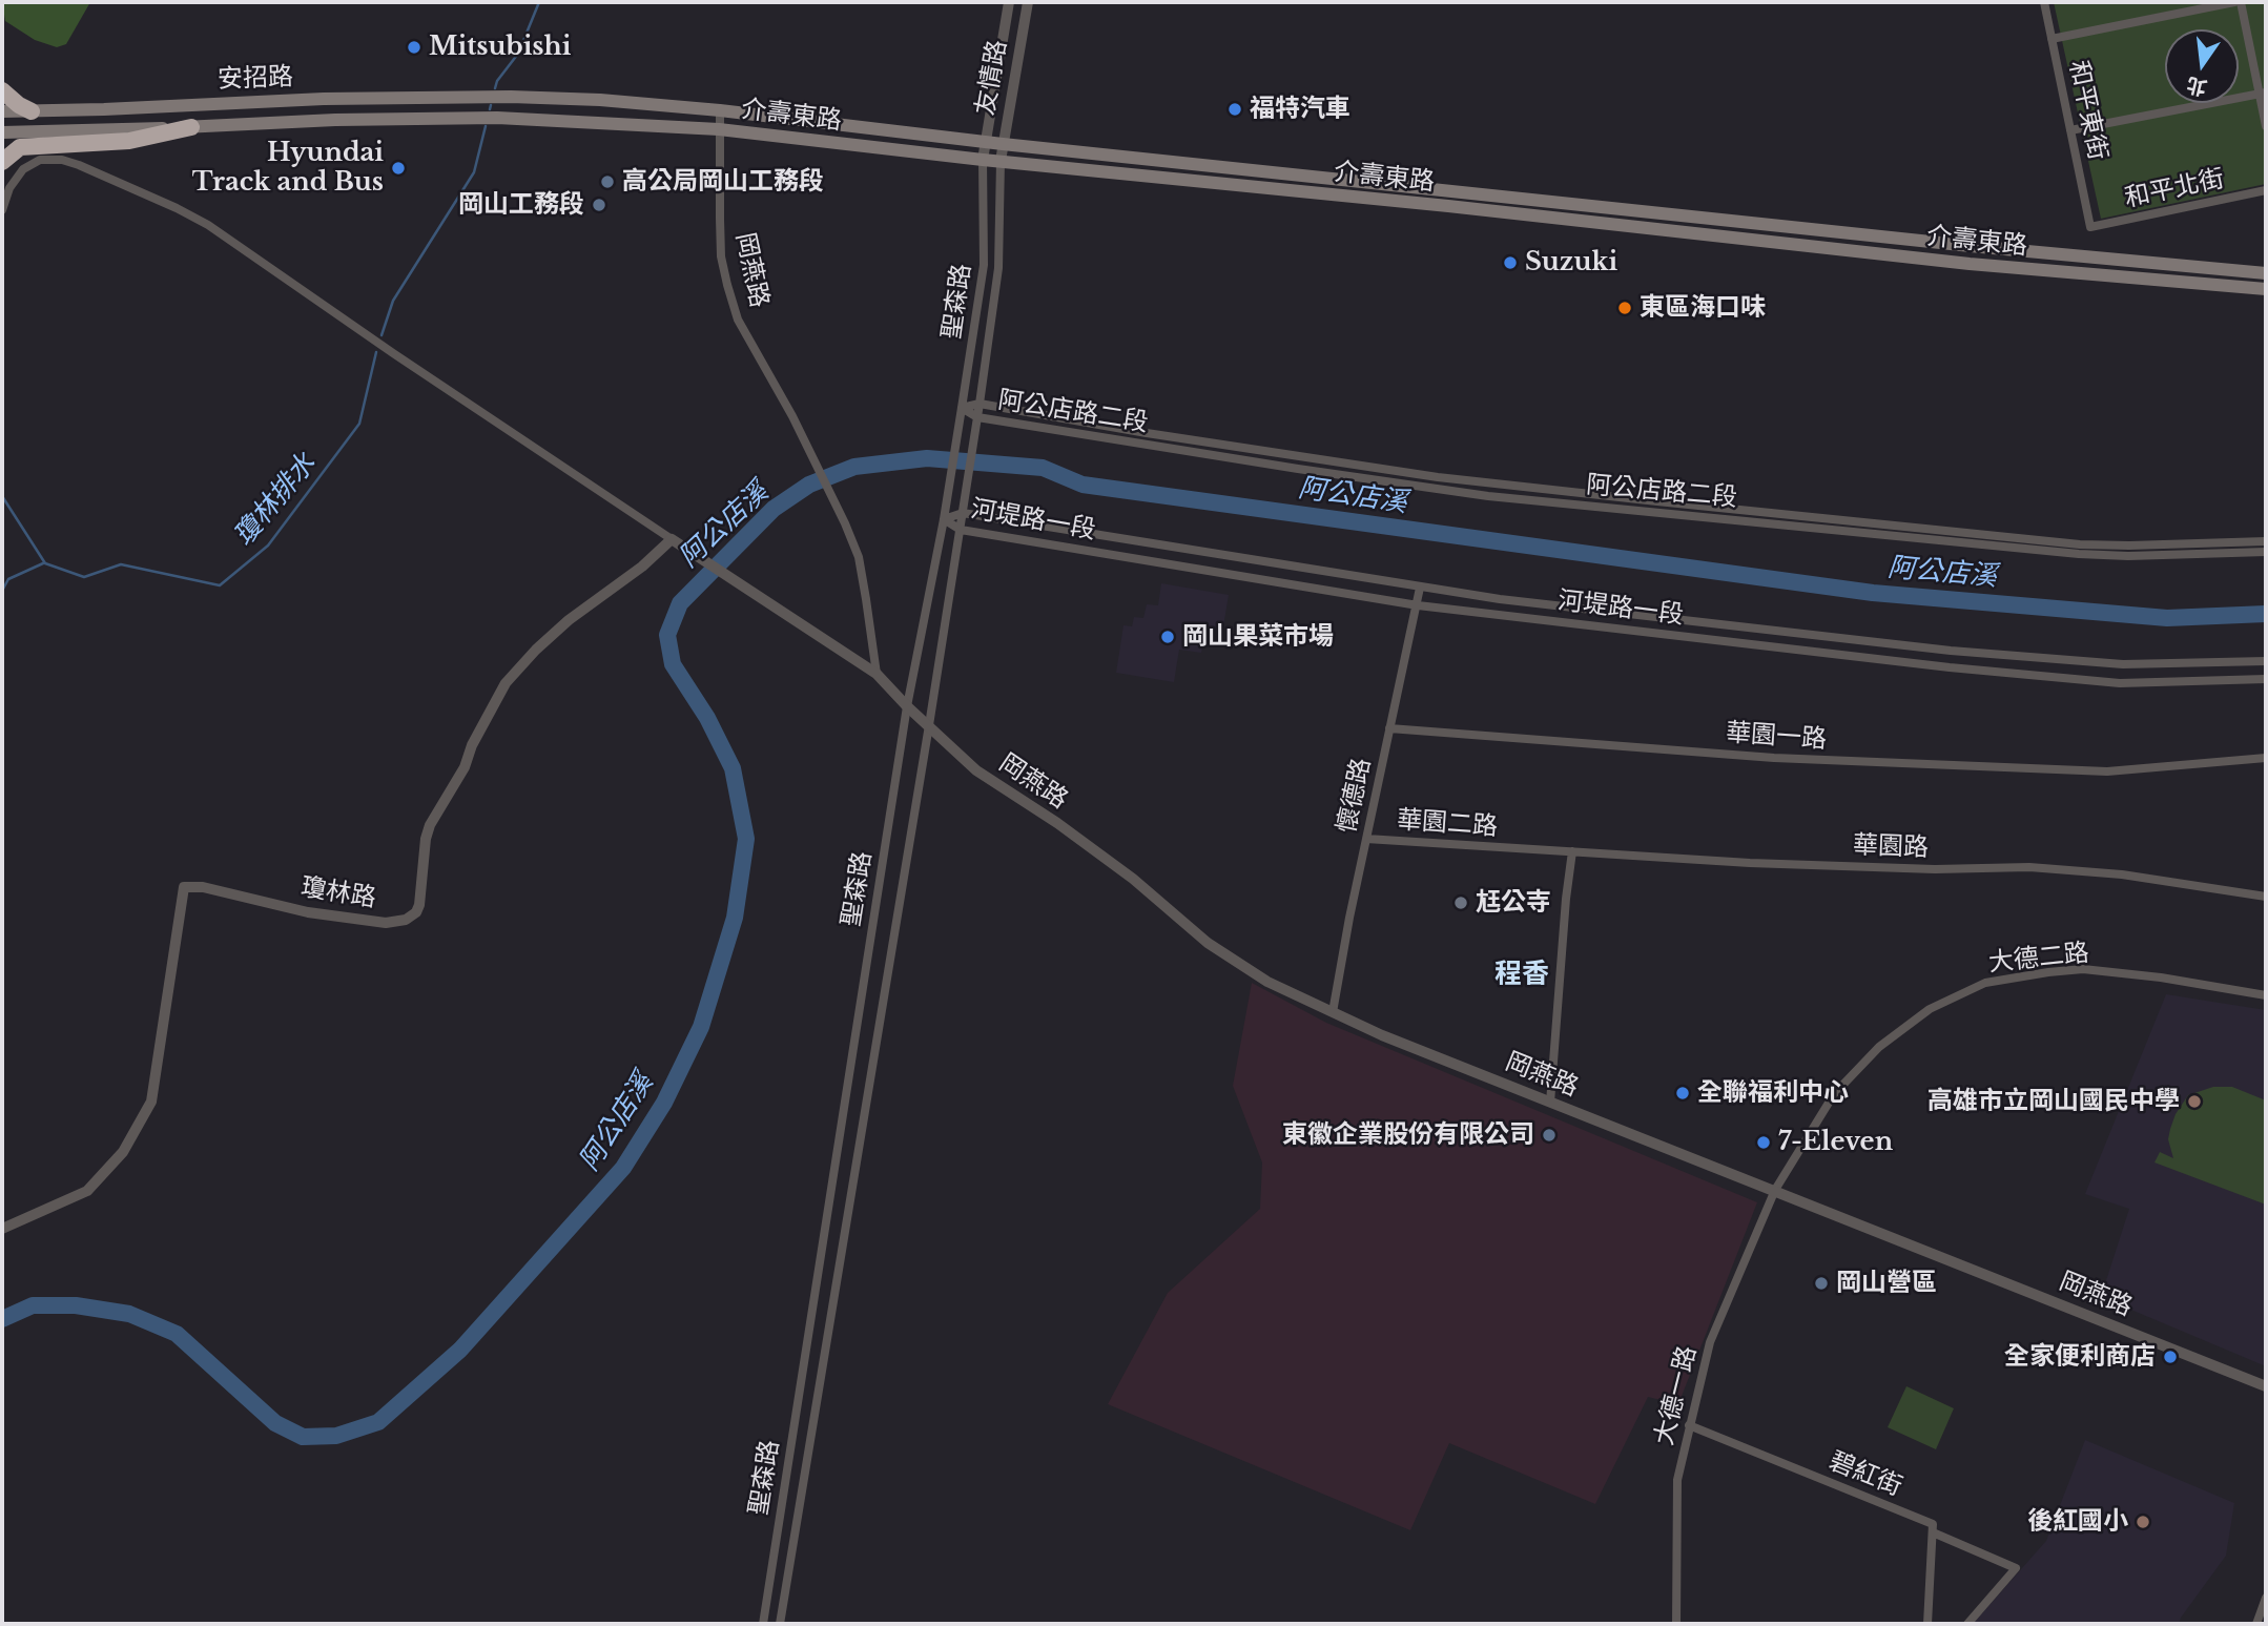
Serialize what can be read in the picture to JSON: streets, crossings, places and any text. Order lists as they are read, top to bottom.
{
  "streets": {
    "main road": ["安招路", "介壽東路"],
    "street": [
      "友情路",
      "和平東街",
      "和平北街",
      "岡燕路",
      "聖森路",
      "阿公店路二段",
      "河堤路一段",
      "華園一路",
      "懷德路",
      "華園二路",
      "華園路",
      "瓊林路",
      "大德二路",
      "大德一路",
      "碧紅街"
    ]
  },
  "crossings": [
    ["友情路", "介壽東路"],
    ["友情路", "聖森路"],
    ["安招路", "介壽東路"],
    ["和平東街", "和平北街"],
    ["介壽東路", "岡燕路"],
    ["介壽東路", "聖森路"],
    ["岡燕路", "聖森路"],
    ["岡燕路", "懷德路"],
    ["岡燕路", "瓊林路"],
    ["岡燕路", "大德二路"],
    ["岡燕路", "大德一路"],
    ["聖森路", "阿公店路二段"],
    ["聖森路", "河堤路一段"],
    ["河堤路一段", "懷德路"],
    ["華園一路", "懷德路"],
    ["懷德路", "華園二路"],
    ["華園二路", "華園路"],
    ["大德二路", "大德一路"],
    ["大德一路", "碧紅街"]
  ],
  "districts": ["程香"],
  "water": ["阿公店溪", "瓊林排水"],
  "places": [
    "Mitsubishi",
    "福特汽車",
    "Hyundai Track and Bus",
    "高公局岡山工務段",
    "岡山工務段",
    "Suzuki",
    "東區海口味",
    "岡山果菜市場",
    "尪公寺",
    "全聯福利中心",
    "高雄市立岡山國民中學",
    "東徽企業股份有限公司",
    "7-Eleven",
    "岡山營區",
    "全家便利商店",
    "後紅國小"
  ],
  "north": "bottom"
}
